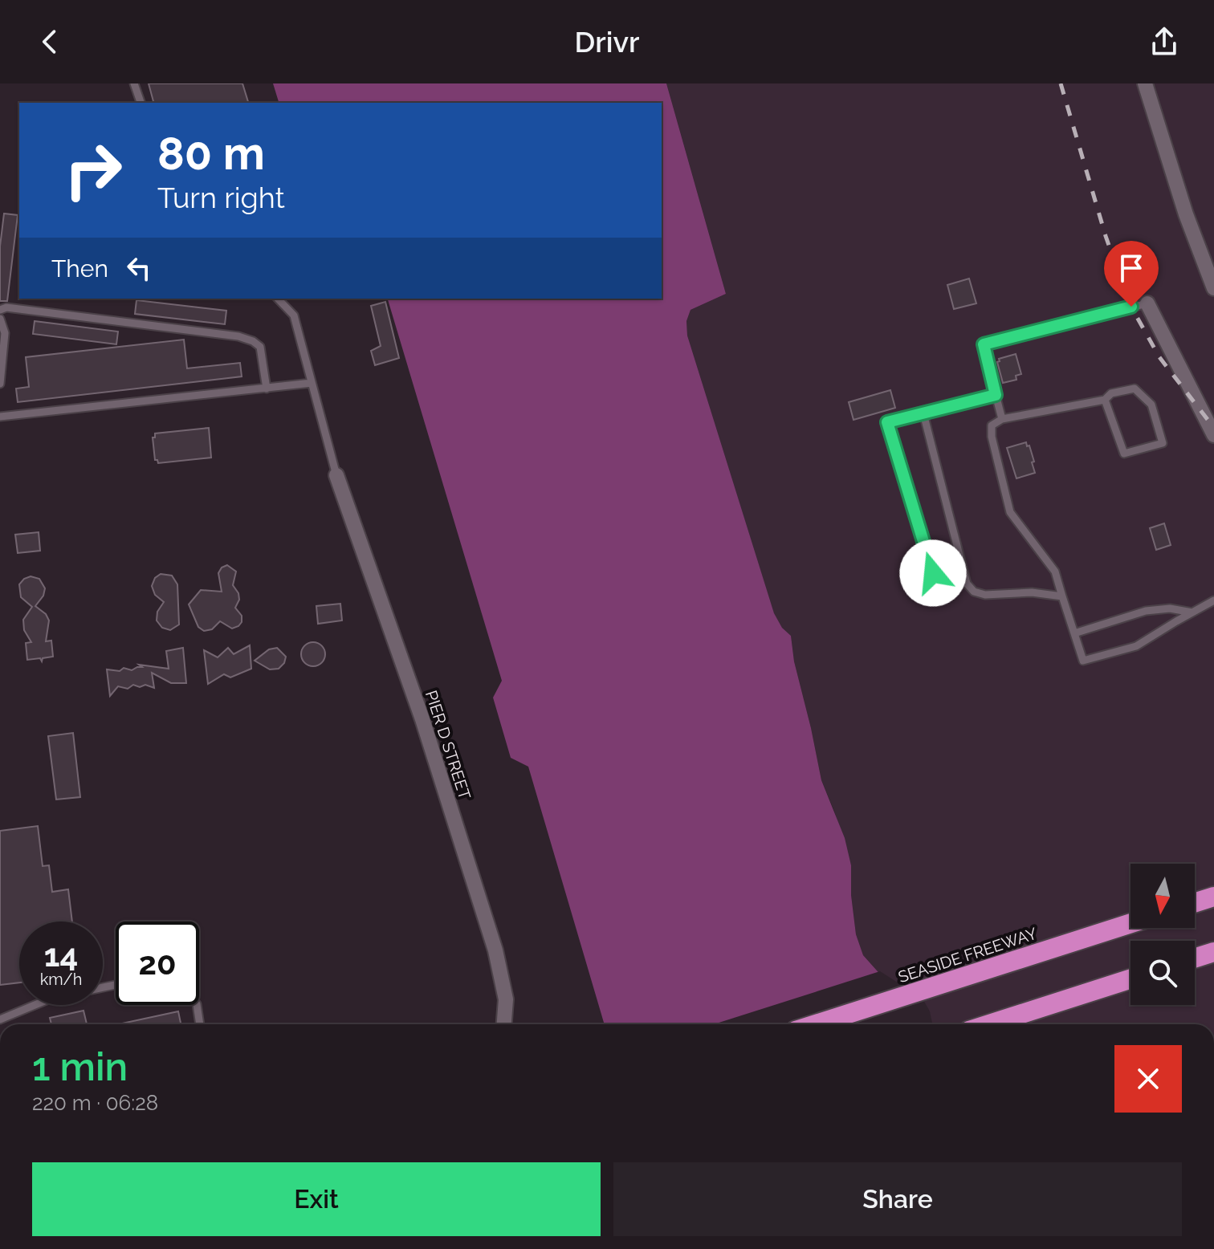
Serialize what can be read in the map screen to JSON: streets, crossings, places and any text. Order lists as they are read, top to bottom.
{
  "streets": {
    "highway": ["SEASIDE FREEWAY"],
    "street": ["PIER D STREET"]
  },
  "north": "bottom",
  "page": {
    "header": "Drivr",
    "turn": ["80 m", "Turn right"],
    "then": "Then",
    "speed": "14 km/h",
    "limit": "20",
    "heading": ["1 min", "220 m · 06:28"],
    "buttons": ["Exit", "Share"]
  }
}
